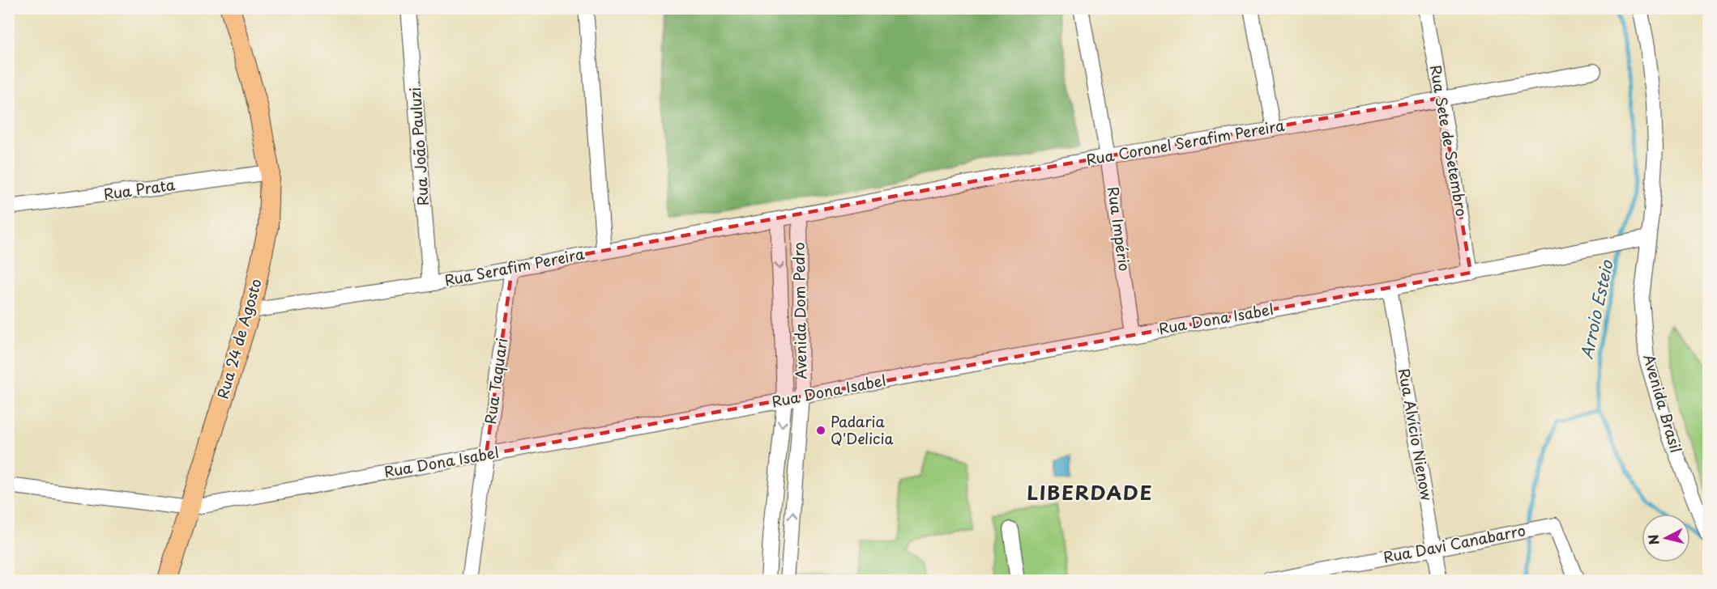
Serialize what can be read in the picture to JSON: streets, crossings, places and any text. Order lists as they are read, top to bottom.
{
  "streets": {
    "main road": ["Rua 24 de Agosto"],
    "street": [
      "Rua Sete de Setembro",
      "Rua Coronel Serafim Pereira",
      "Rua João Pauluzi",
      "Rua Prata",
      "Rua Império",
      "Rua Serafim Pereira",
      "Avenida Dom Pedro",
      "Rua Dona Isabel",
      "Rua Taquari",
      "Avenida Brasil",
      "Rua Alvício Nienow",
      "Rua Davi Canabarro"
    ]
  },
  "crossings": [
    ["Rua Sete de Setembro", "Rua Coronel Serafim Pereira"],
    ["Rua Sete de Setembro", "Rua Dona Isabel"],
    ["Rua Coronel Serafim Pereira", "Rua Império"],
    ["Rua Coronel Serafim Pereira", "Rua Serafim Pereira"],
    ["Rua Coronel Serafim Pereira", "Avenida Dom Pedro"],
    ["Rua João Pauluzi", "Rua Serafim Pereira"],
    ["Rua Prata", "Rua 24 de Agosto"],
    ["Rua Império", "Rua Dona Isabel"],
    ["Rua Serafim Pereira", "Avenida Dom Pedro"],
    ["Rua Serafim Pereira", "Rua 24 de Agosto"],
    ["Rua Serafim Pereira", "Rua Taquari"],
    ["Avenida Dom Pedro", "Rua Dona Isabel"],
    ["Rua Dona Isabel", "Rua 24 de Agosto"],
    ["Rua Dona Isabel", "Rua Taquari"],
    ["Rua Dona Isabel", "Avenida Brasil"],
    ["Rua Dona Isabel", "Rua Alvício Nienow"],
    ["Rua Alvício Nienow", "Rua Davi Canabarro"]
  ],
  "districts": ["LIBERDADE"],
  "water": ["Arroio Esteio"],
  "places": ["Padaria Q'Delicia"],
  "north": "left"
}
